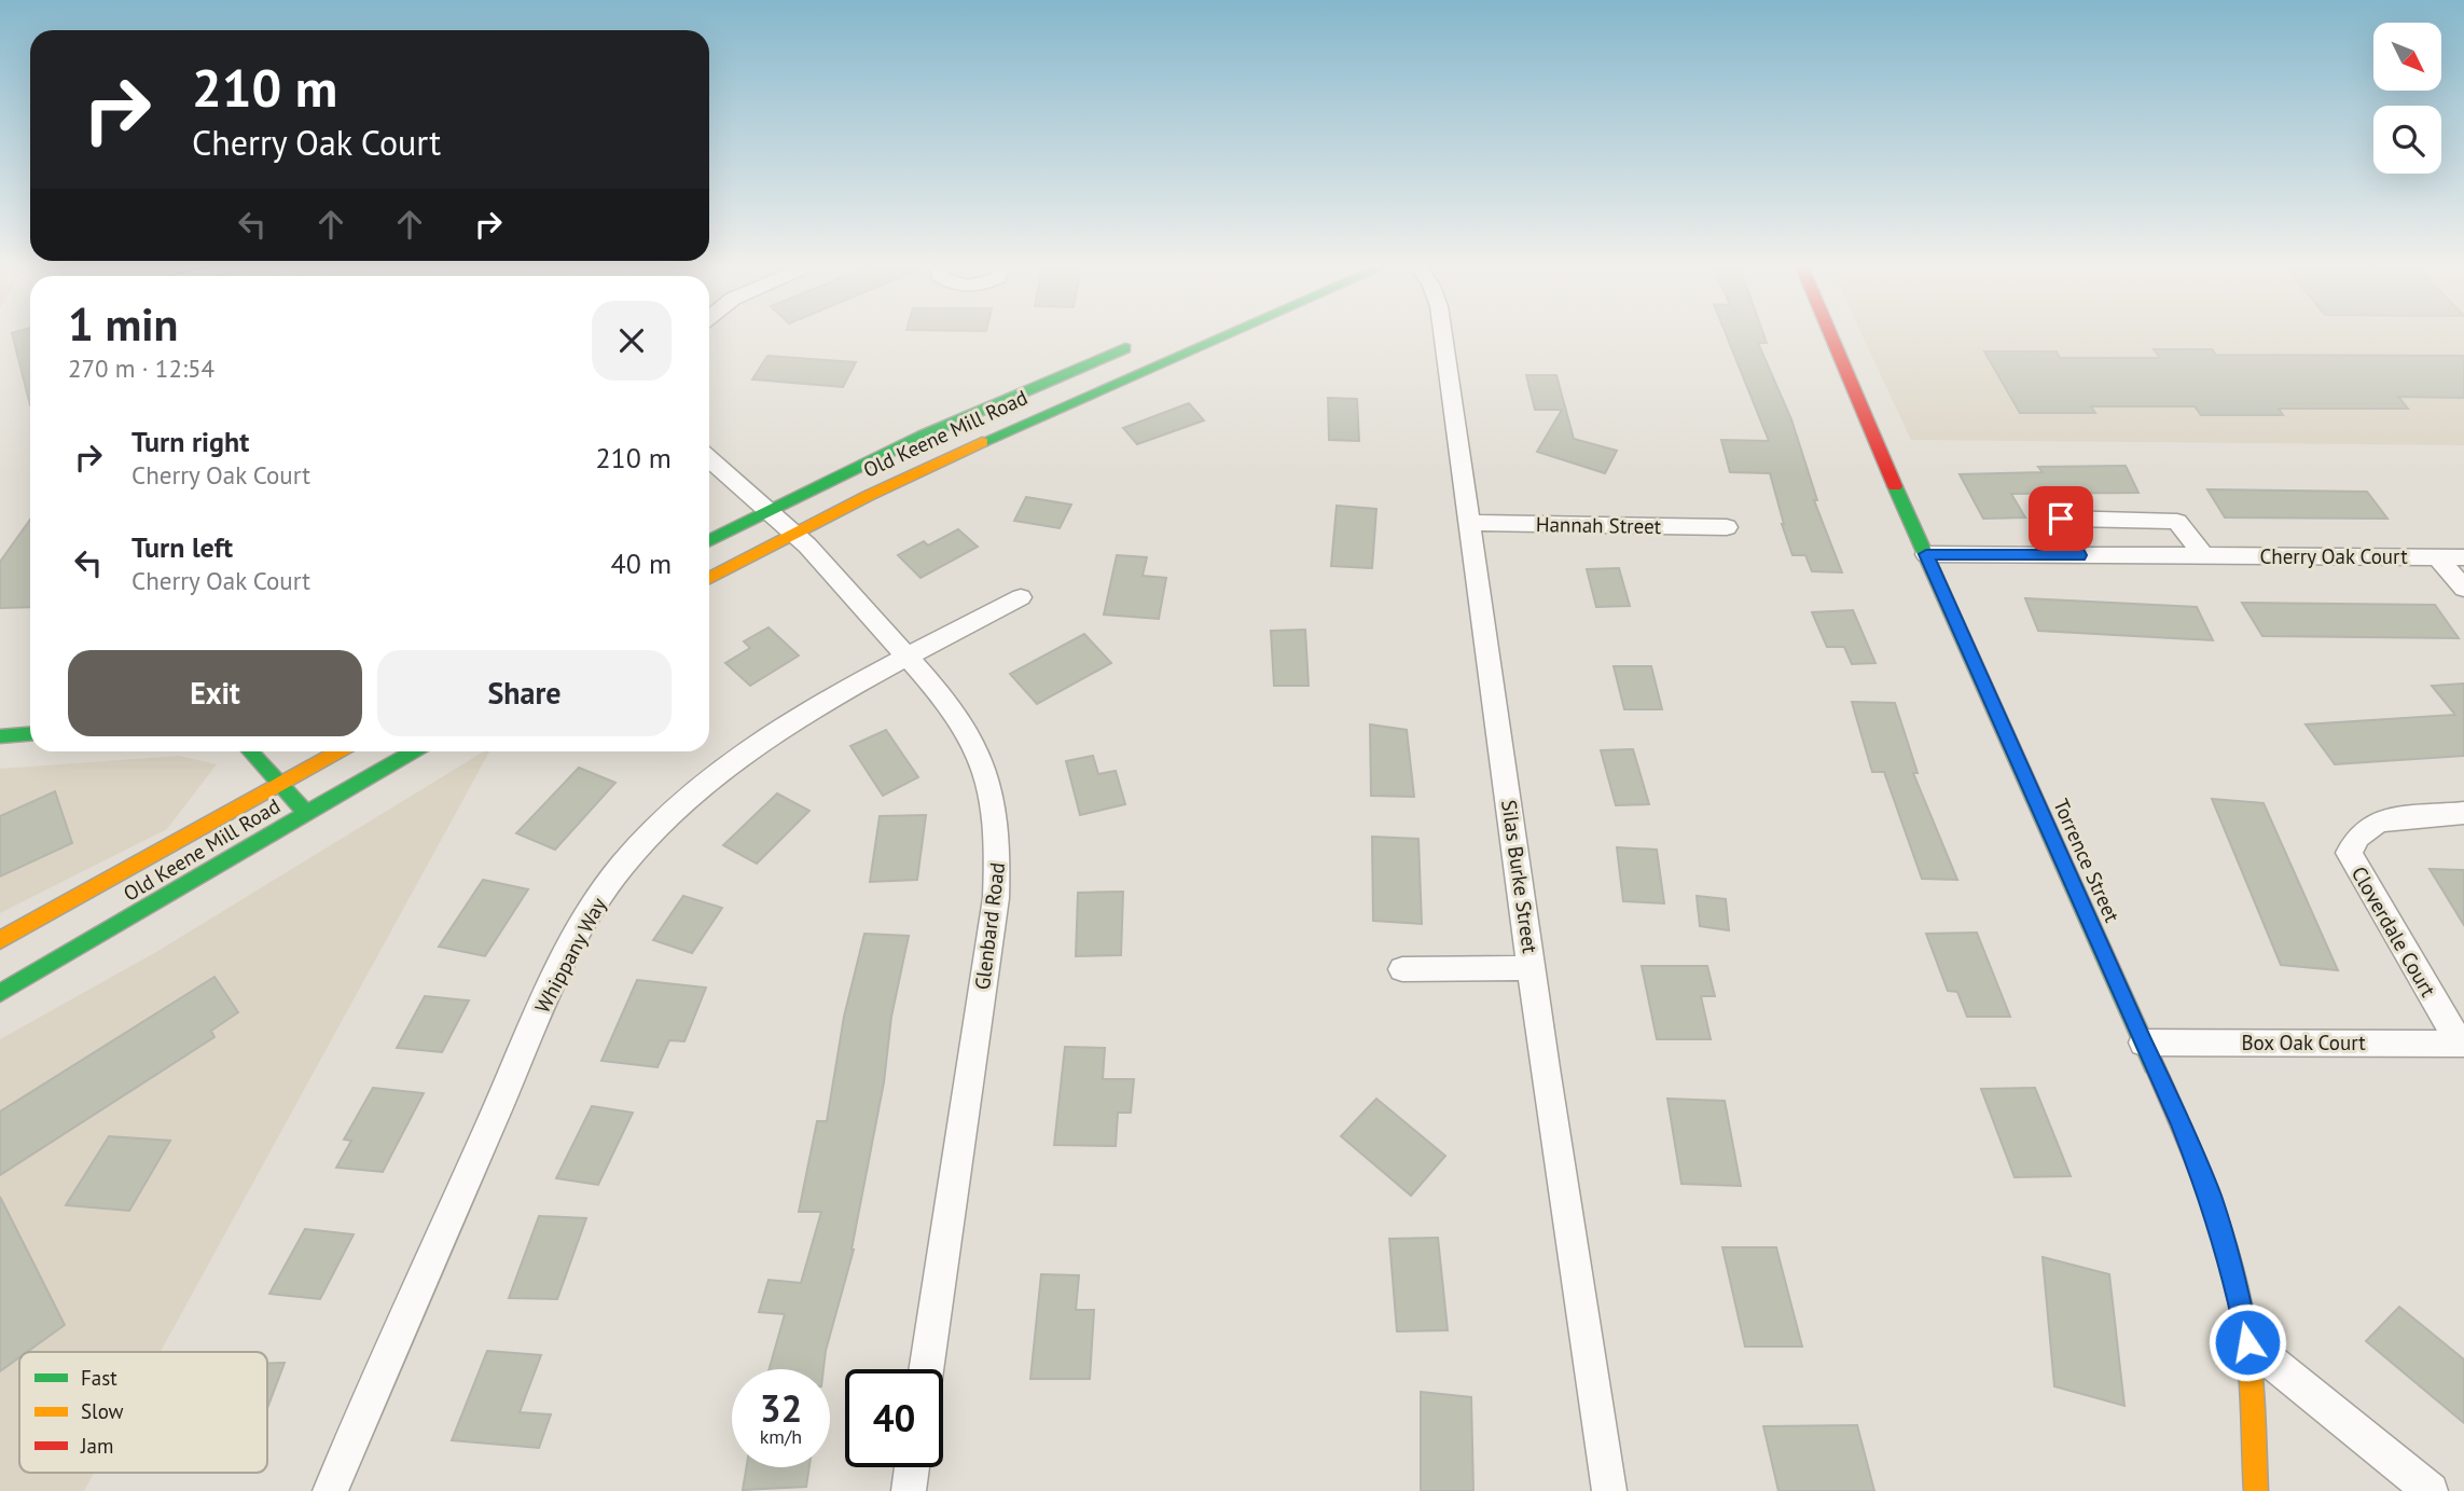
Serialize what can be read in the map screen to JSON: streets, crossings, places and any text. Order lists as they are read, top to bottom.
{
  "streets": {
    "main road": ["Old Keene Mill Road", "Torrence Street"],
    "street": [
      "Hannah Street",
      "Cherry Oak Court",
      "Silas Burke Street",
      "Glenbard Road",
      "Cloverdale Court",
      "Whippany Way",
      "Box Oak Court"
    ]
  },
  "crossings": [
    ["Old Keene Mill Road", "Glenbard Road"],
    ["Hannah Street", "Silas Burke Street"],
    ["Cherry Oak Court", "Torrence Street"],
    ["Torrence Street", "Box Oak Court"],
    ["Glenbard Road", "Whippany Way"],
    ["Cloverdale Court", "Box Oak Court"]
  ],
  "legend": ["Fast", "Slow", "Jam"],
  "north": "bottom right",
  "page": {
    "turn": ["210 m", "Cherry Oak Court"],
    "heading": ["1 min", "270 m · 12:54"],
    "list": [
      {
        "name": "Turn right",
        "note": "Cherry Oak Court",
        "value": "210 m"
      },
      {
        "name": "Turn left",
        "note": "Cherry Oak Court",
        "value": "40 m"
      }
    ],
    "buttons": ["Exit", "Share"],
    "speed": "32 km/h",
    "limit": "40"
  }
}
